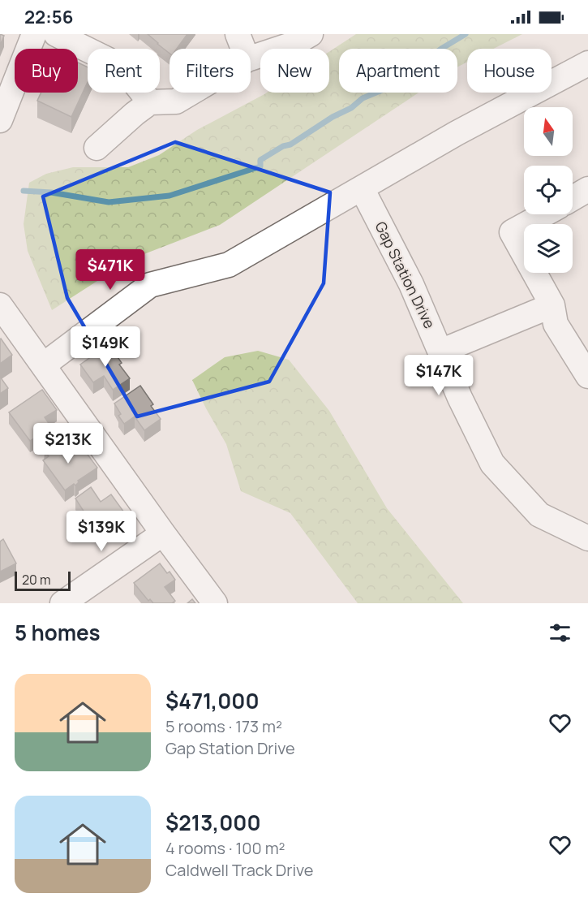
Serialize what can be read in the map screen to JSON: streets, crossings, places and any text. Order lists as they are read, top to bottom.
{
  "streets": {
    "street": ["Gap Station Drive"]
  },
  "scale_bar": "20 m",
  "north": "top",
  "page": {
    "status": "22:56",
    "chip": [
      "Buy",
      "Rent",
      "Filters",
      "New",
      "Apartment",
      "House"
    ],
    "price": [
      "$471K",
      "$149K",
      "$147K",
      "$213K",
      "$139K"
    ],
    "scale": "20 m",
    "heading": "5 homes",
    "list": [
      {
        "name": "$471,000",
        "note": "5 rooms · 173 m² · Gap Station Drive"
      },
      {
        "name": "$213,000",
        "note": "4 rooms · 100 m² · Caldwell Track Drive"
      }
    ]
  }
}
